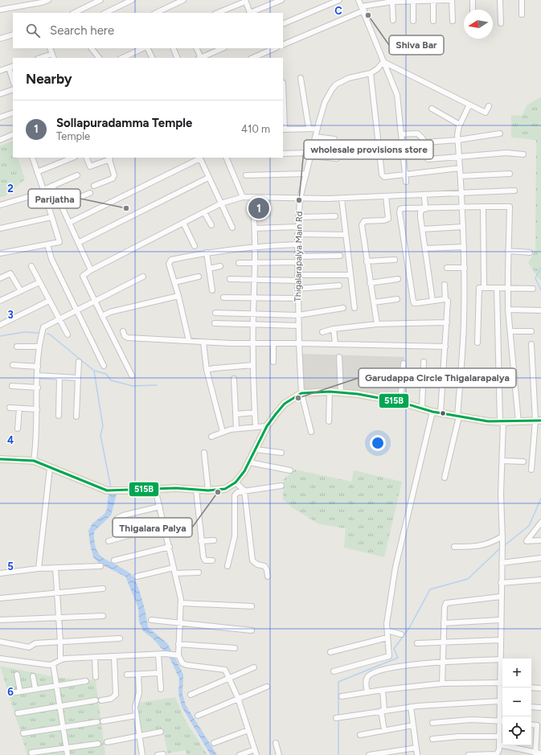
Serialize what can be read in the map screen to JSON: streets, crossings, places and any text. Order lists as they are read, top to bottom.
{
  "streets": {
    "street": ["Thigalarapalya Main Rd"]
  },
  "places": [
    "Shiva Bar",
    "wholesale provisions store",
    "Parijatha",
    "Garudappa Circle Thigalarapalya",
    "Thigalara Palya"
  ],
  "lines": ["transit line 515B"],
  "north": "left",
  "page": {
    "search": "Search here",
    "heading": "Nearby",
    "list": [
      {
        "mark": "1",
        "name": "Sollapuradamma Temple",
        "note": "Temple",
        "value": "410 m"
      }
    ],
    "pins": "1",
    "map_buttons": ["+", "−"]
  },
  "grid": {
    "columns": ["C"],
    "rows": [
      "2",
      "3",
      "4",
      "5",
      "6"
    ]
  }
}
